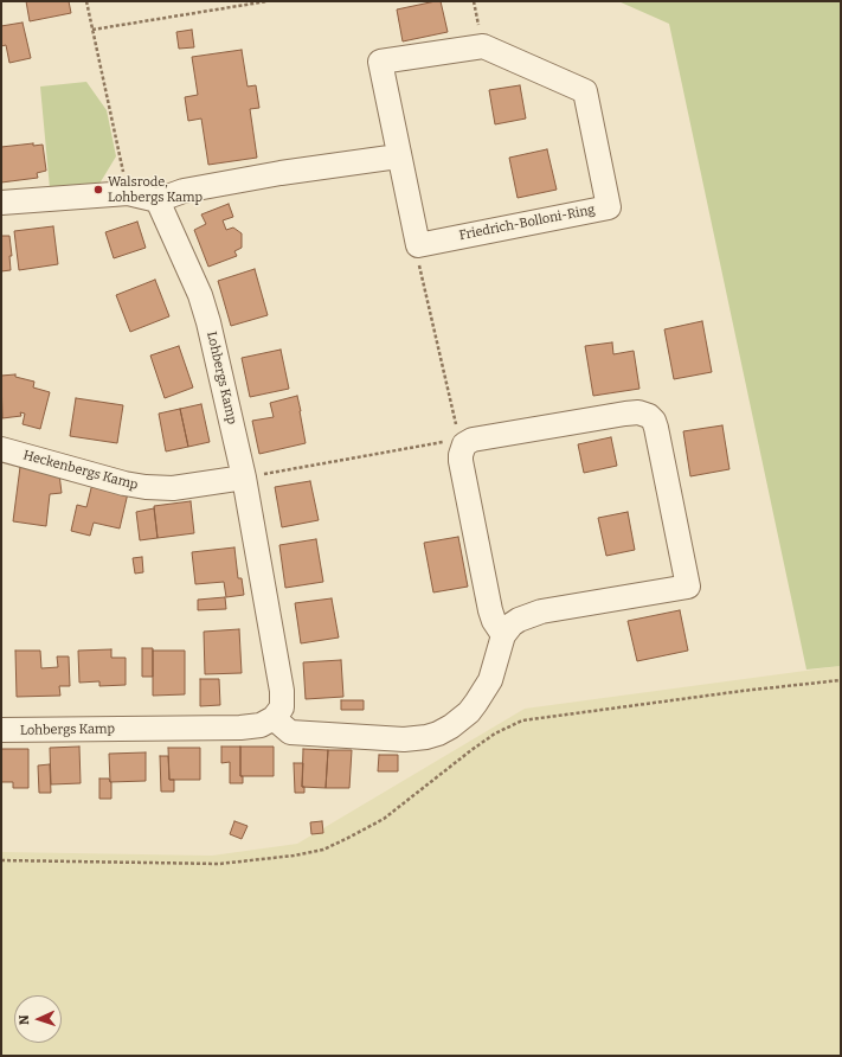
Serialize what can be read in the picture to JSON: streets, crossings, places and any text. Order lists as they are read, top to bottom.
{
  "streets": {
    "street": ["Friedrich-Bolloni-Ring", "Lohbergs Kamp", "Heckenbergs Kamp"]
  },
  "crossings": [
    ["Lohbergs Kamp", "Heckenbergs Kamp"]
  ],
  "places": ["Walsrode, Lohbergs Kamp"],
  "north": "left"
}
